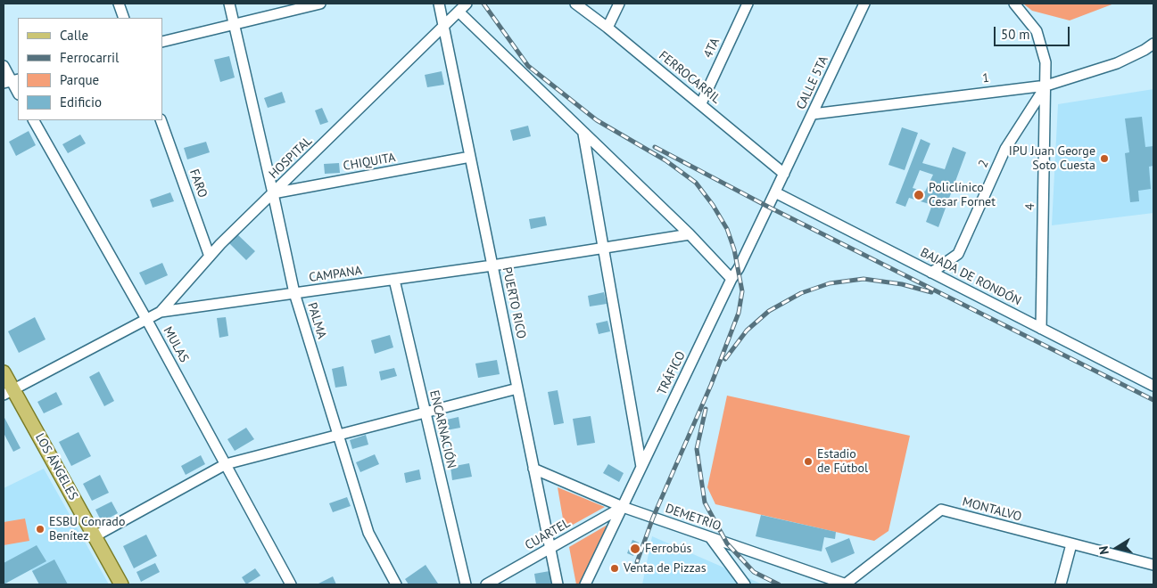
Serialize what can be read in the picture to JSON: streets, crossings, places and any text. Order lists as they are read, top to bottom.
{
  "streets": {
    "main road": ["LOS ÁNGELES"],
    "street": [
      "4TA",
      "FERROCARRIL",
      "1",
      "CALLE 5TA",
      "HOSPITAL",
      "CHIQUITA",
      "2",
      "FARO",
      "4",
      "CAMPANA",
      "BAJADA DE RONDÓN",
      "PUERTO RICO",
      "PALMA",
      "MULAS",
      "TRÁFICO",
      "ENCARNACIÓN",
      "MONTALVO",
      "DEMETRIO",
      "CUARTEL"
    ]
  },
  "crossings": [
    ["4TA", "FERROCARRIL"],
    ["FERROCARRIL", "CALLE 5TA"],
    ["FERROCARRIL", "TRÁFICO"],
    ["1", "CALLE 5TA"],
    ["1", "2"],
    ["1", "4"],
    ["CALLE 5TA", "TRÁFICO"],
    ["HOSPITAL", "CHIQUITA"],
    ["HOSPITAL", "FARO"],
    ["HOSPITAL", "CAMPANA"],
    ["HOSPITAL", "PUERTO RICO"],
    ["HOSPITAL", "PALMA"],
    ["CHIQUITA", "PUERTO RICO"],
    ["CHIQUITA", "PALMA"],
    ["2", "4"],
    ["2", "BAJADA DE RONDÓN"],
    ["4", "BAJADA DE RONDÓN"],
    ["CAMPANA", "PUERTO RICO"],
    ["CAMPANA", "PALMA"],
    ["CAMPANA", "MULAS"],
    ["CAMPANA", "ENCARNACIÓN"],
    ["CAMPANA", "LOS ÁNGELES"],
    ["BAJADA DE RONDÓN", "TRÁFICO"],
    ["PUERTO RICO", "DEMETRIO"],
    ["PUERTO RICO", "CUARTEL"],
    ["TRÁFICO", "DEMETRIO"],
    ["TRÁFICO", "CUARTEL"],
    ["MONTALVO", "DEMETRIO"],
    ["DEMETRIO", "CUARTEL"]
  ],
  "places": [
    "IPU Juan George Soto Cuesta",
    "Policlínico Cesar Fornet",
    "Estadio de Fútbol",
    "ESBU Conrado Benítez",
    "Ferrobús",
    "Venta de Pizzas"
  ],
  "legend": [
    "Calle",
    "Ferrocarril",
    "Parque",
    "Edificio"
  ],
  "scale_bar": "50 m",
  "north": "left"
}
